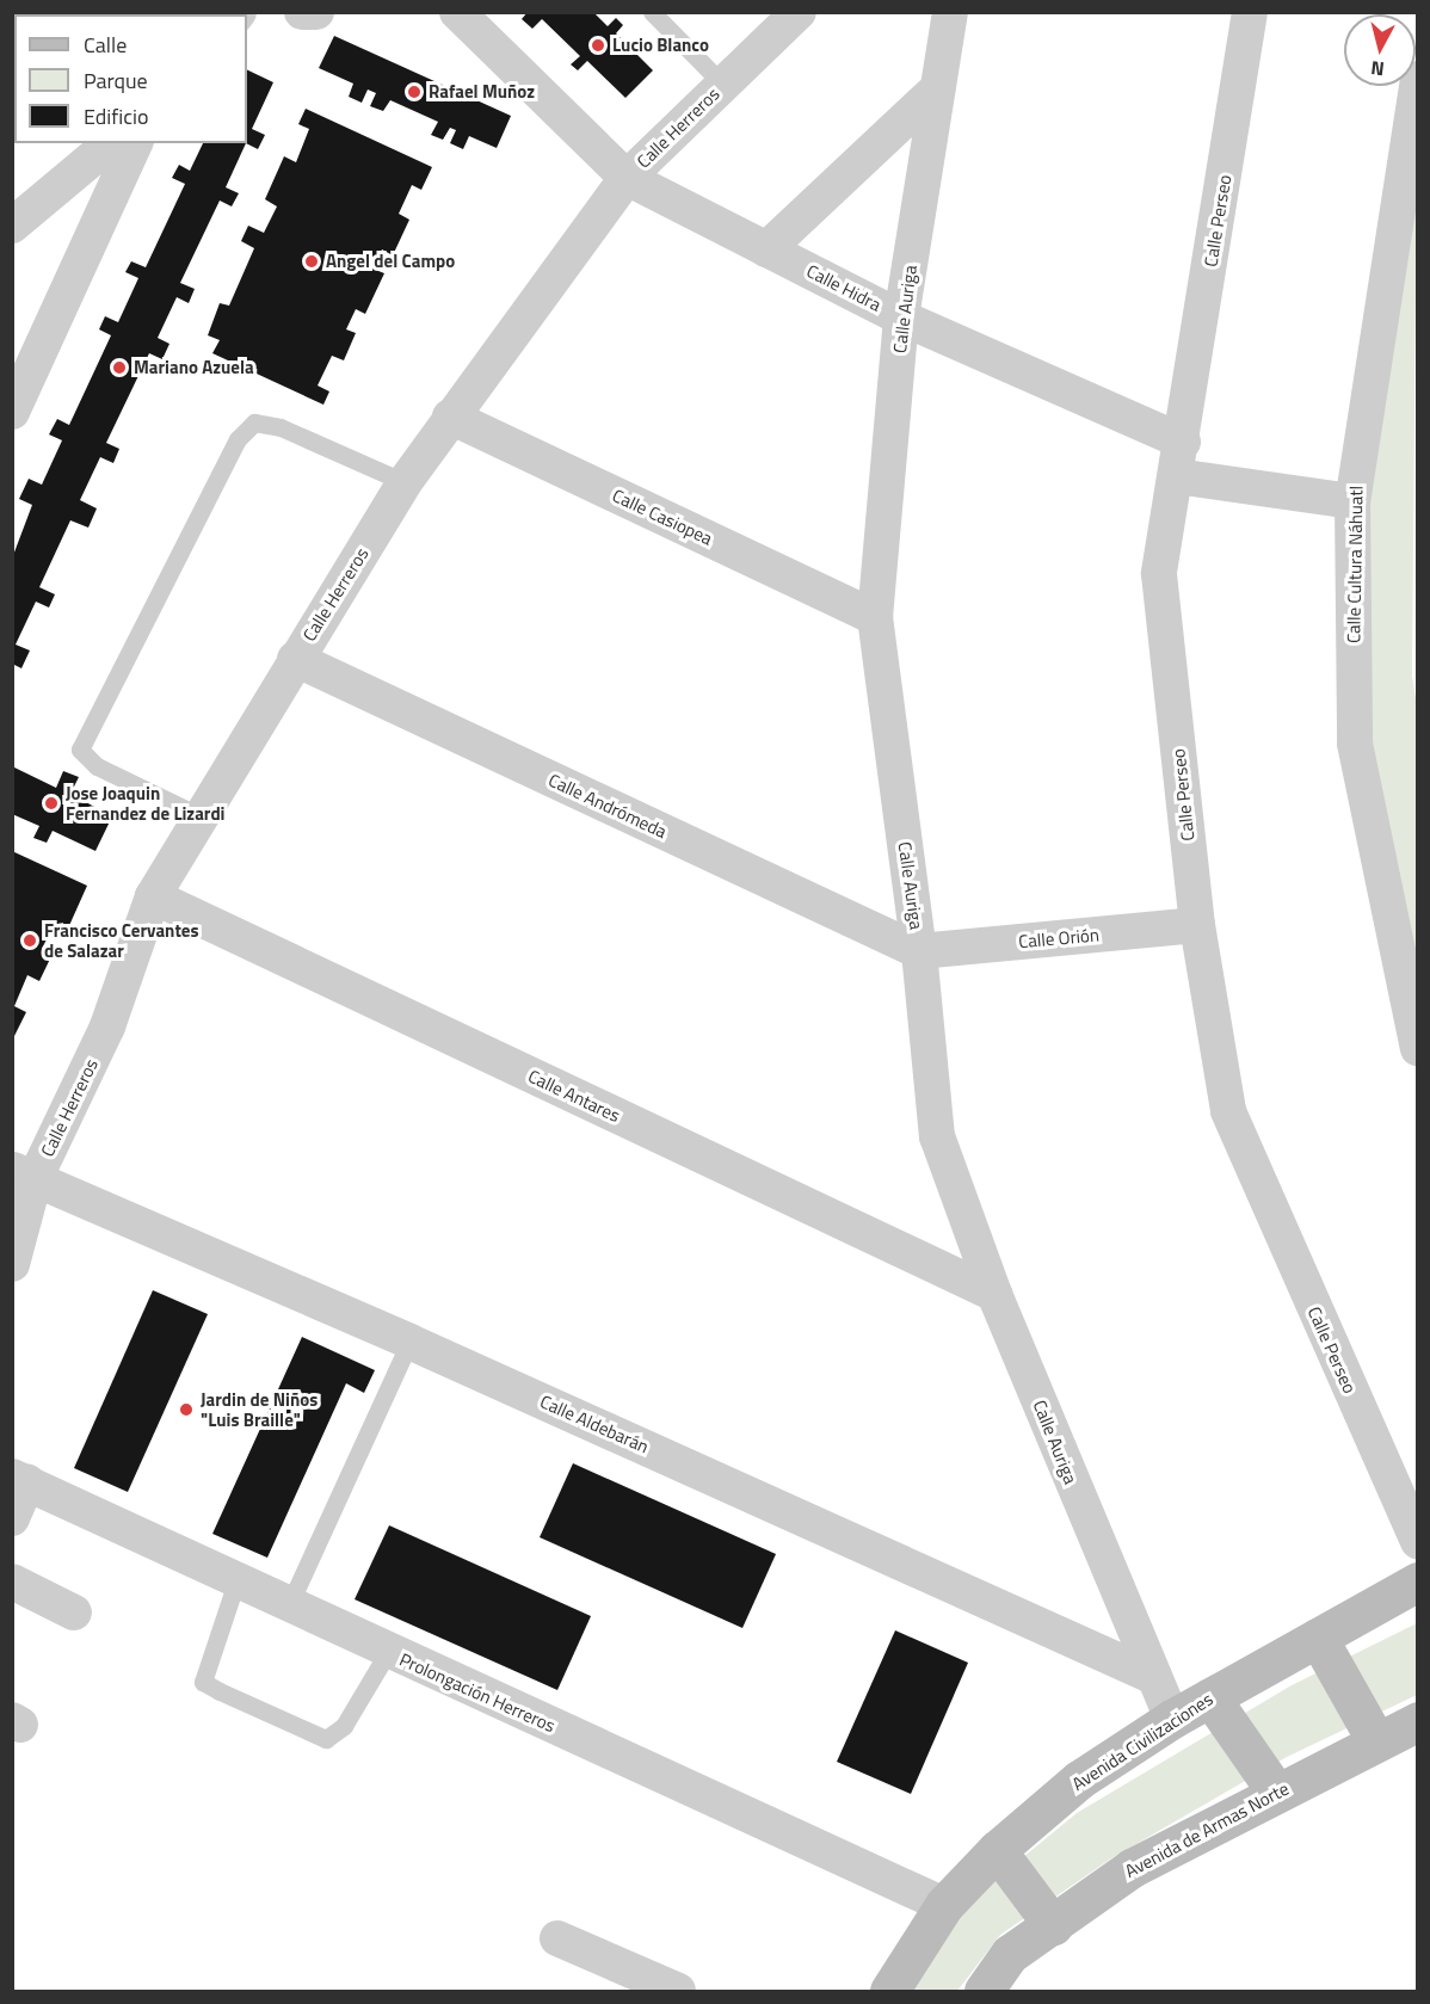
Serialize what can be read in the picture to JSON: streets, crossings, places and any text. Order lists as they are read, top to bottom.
{
  "streets": {
    "main road": ["Avenida Civilizaciones", "Avenida de Armas Norte"],
    "street": [
      "Calle Herreros",
      "Calle Perseo",
      "Calle Hidra",
      "Calle Auriga",
      "Calle Casiopea",
      "Calle Cultura Náhuatl",
      "Calle Andrómeda",
      "Calle Orión",
      "Calle Antares",
      "Calle Aldebarán",
      "Prolongación Herreros"
    ]
  },
  "crossings": [
    ["Calle Herreros", "Calle Hidra"],
    ["Calle Herreros", "Calle Casiopea"],
    ["Calle Herreros", "Calle Andrómeda"],
    ["Calle Herreros", "Calle Antares"],
    ["Calle Herreros", "Calle Aldebarán"],
    ["Calle Perseo", "Calle Hidra"],
    ["Calle Perseo", "Calle Orión"],
    ["Calle Hidra", "Calle Auriga"],
    ["Calle Hidra", "Calle Cultura Náhuatl"],
    ["Calle Auriga", "Calle Casiopea"],
    ["Calle Auriga", "Calle Andrómeda"],
    ["Calle Auriga", "Calle Orión"],
    ["Calle Auriga", "Calle Antares"],
    ["Calle Auriga", "Calle Aldebarán"],
    ["Calle Auriga", "Avenida Civilizaciones"],
    ["Calle Andrómeda", "Calle Orión"],
    ["Prolongación Herreros", "Avenida Civilizaciones"]
  ],
  "places": [
    "Lucio Blanco",
    "Rafael Muñoz",
    "Angel del Campo",
    "Mariano Azuela",
    "Jose Joaquin Fernandez de Lizardi",
    "Francisco Cervantes de Salazar",
    "Jardin de Niños \"Luis Braille\""
  ],
  "legend": ["Calle", "Parque", "Edificio"],
  "north": "bottom"
}
